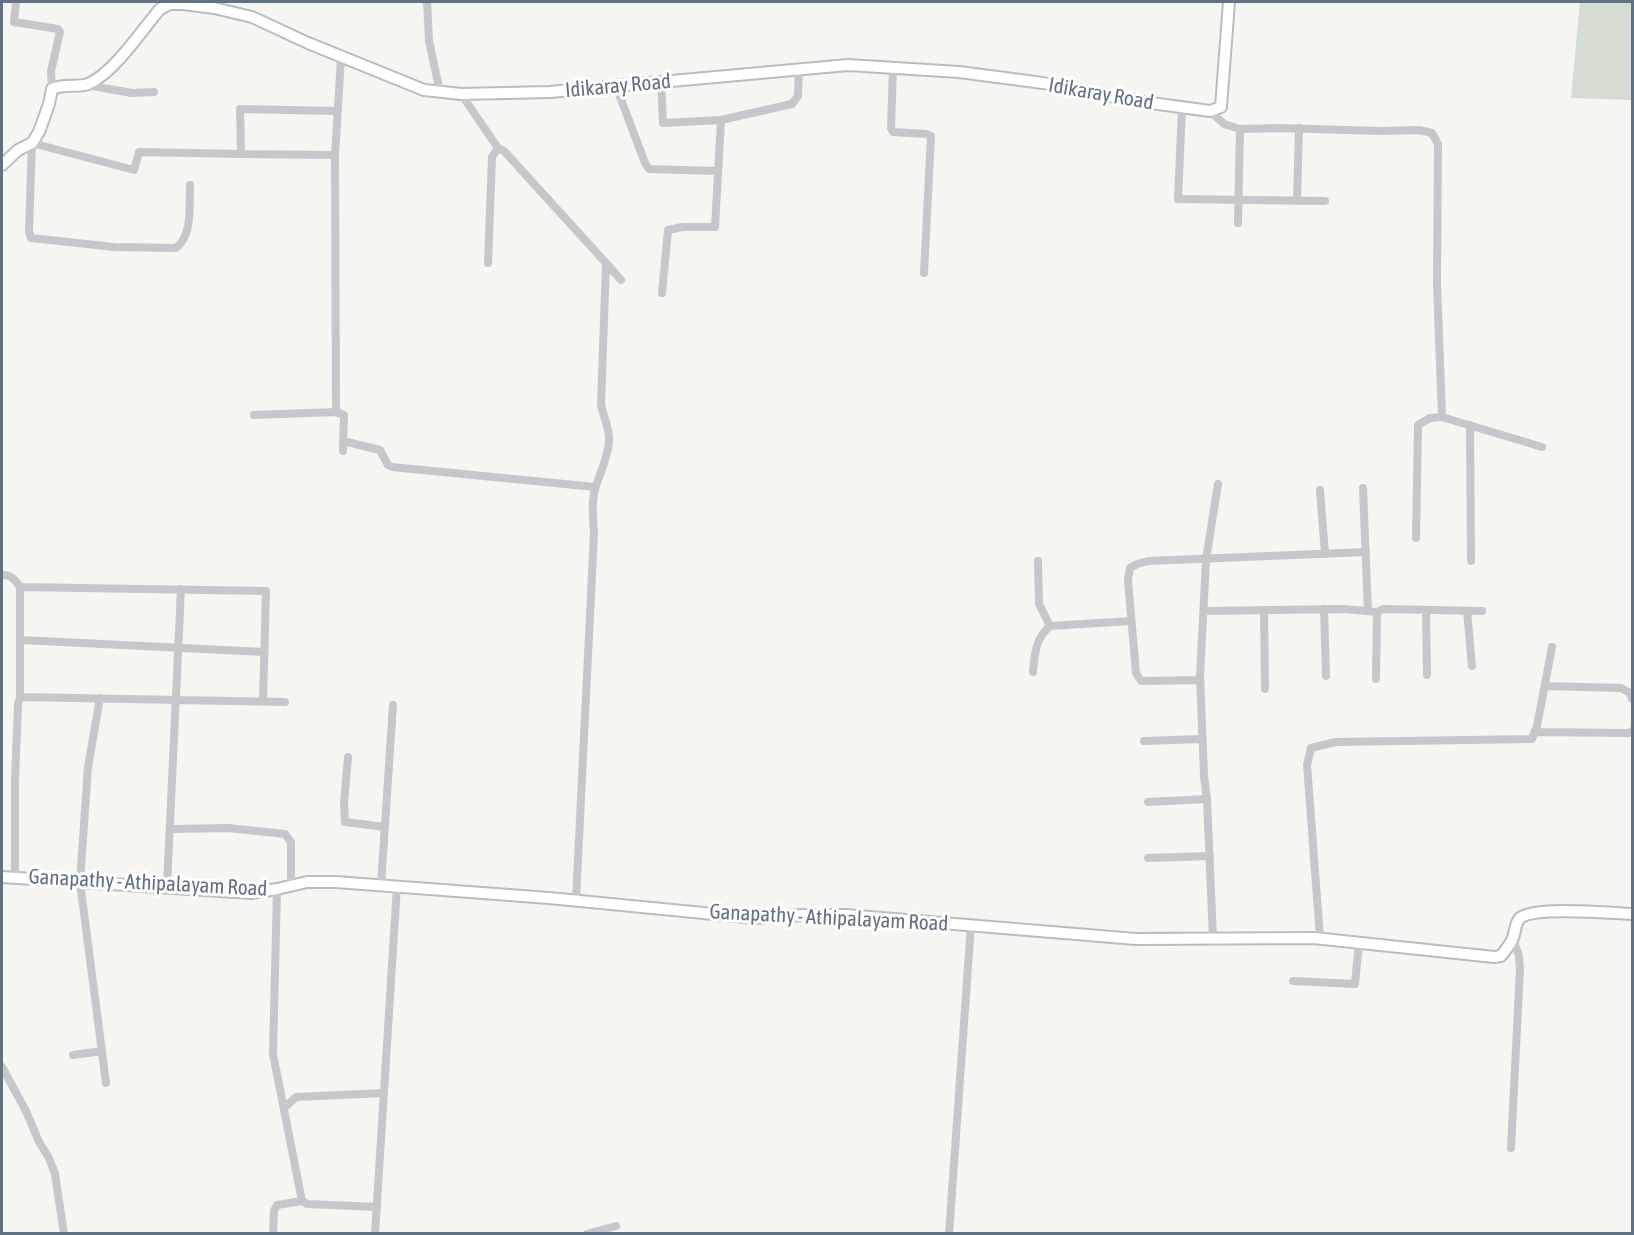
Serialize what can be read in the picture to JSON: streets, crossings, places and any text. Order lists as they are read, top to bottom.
{
  "streets": {
    "main road": ["Idikaray Road", "Ganapathy - Athipalayam Road"]
  }
}
